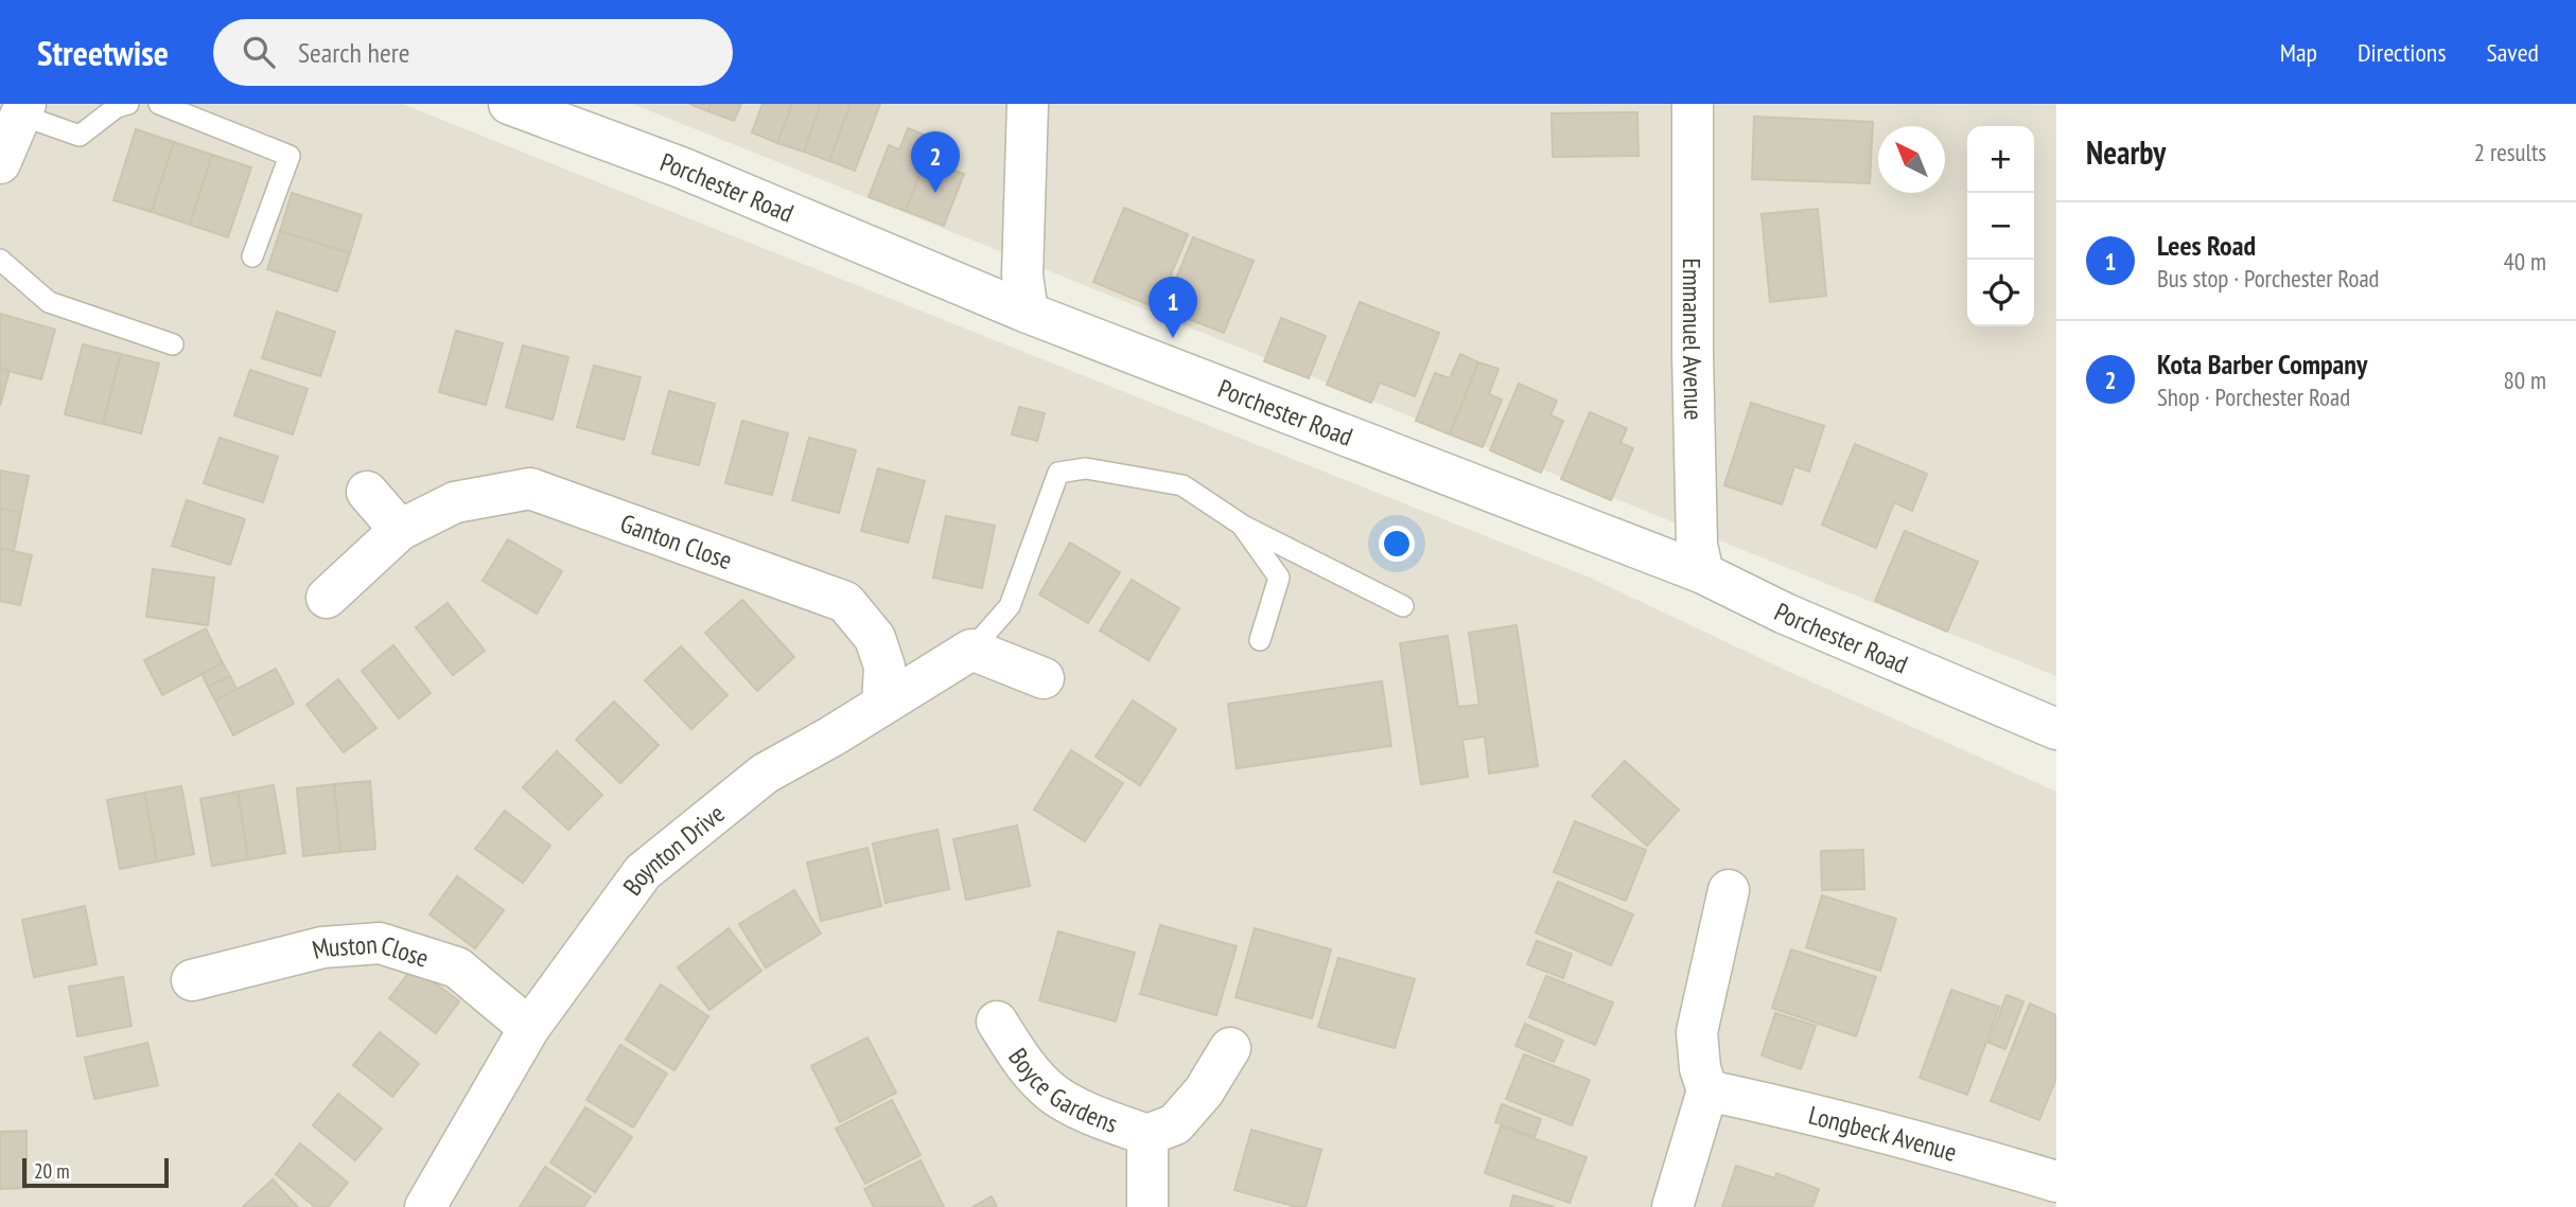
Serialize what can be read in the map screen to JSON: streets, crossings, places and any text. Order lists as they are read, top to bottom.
{
  "streets": {
    "street": [
      "Porchester Road",
      "Emmanuel Avenue",
      "Ganton Close",
      "Boynton Drive",
      "Muston Close",
      "Boyce Gardens",
      "Longbeck Avenue"
    ]
  },
  "crossings": [
    ["Porchester Road", "Emmanuel Avenue"],
    ["Ganton Close", "Boynton Drive"],
    ["Boynton Drive", "Muston Close"]
  ],
  "scale_bar": "20 m",
  "north": "top left",
  "page": {
    "header": "Streetwise",
    "search": "Search here",
    "nav": ["Map", "Directions", "Saved"],
    "heading": ["Nearby", "2 results"],
    "map_buttons": ["+", "−"],
    "pins": ["2", "1"],
    "list": [
      {
        "mark": "1",
        "name": "Lees Road",
        "note": "Bus stop · Porchester Road",
        "value": "40 m"
      },
      {
        "mark": "2",
        "name": "Kota Barber Company",
        "note": "Shop · Porchester Road",
        "value": "80 m"
      }
    ],
    "scale": "20 m"
  }
}
